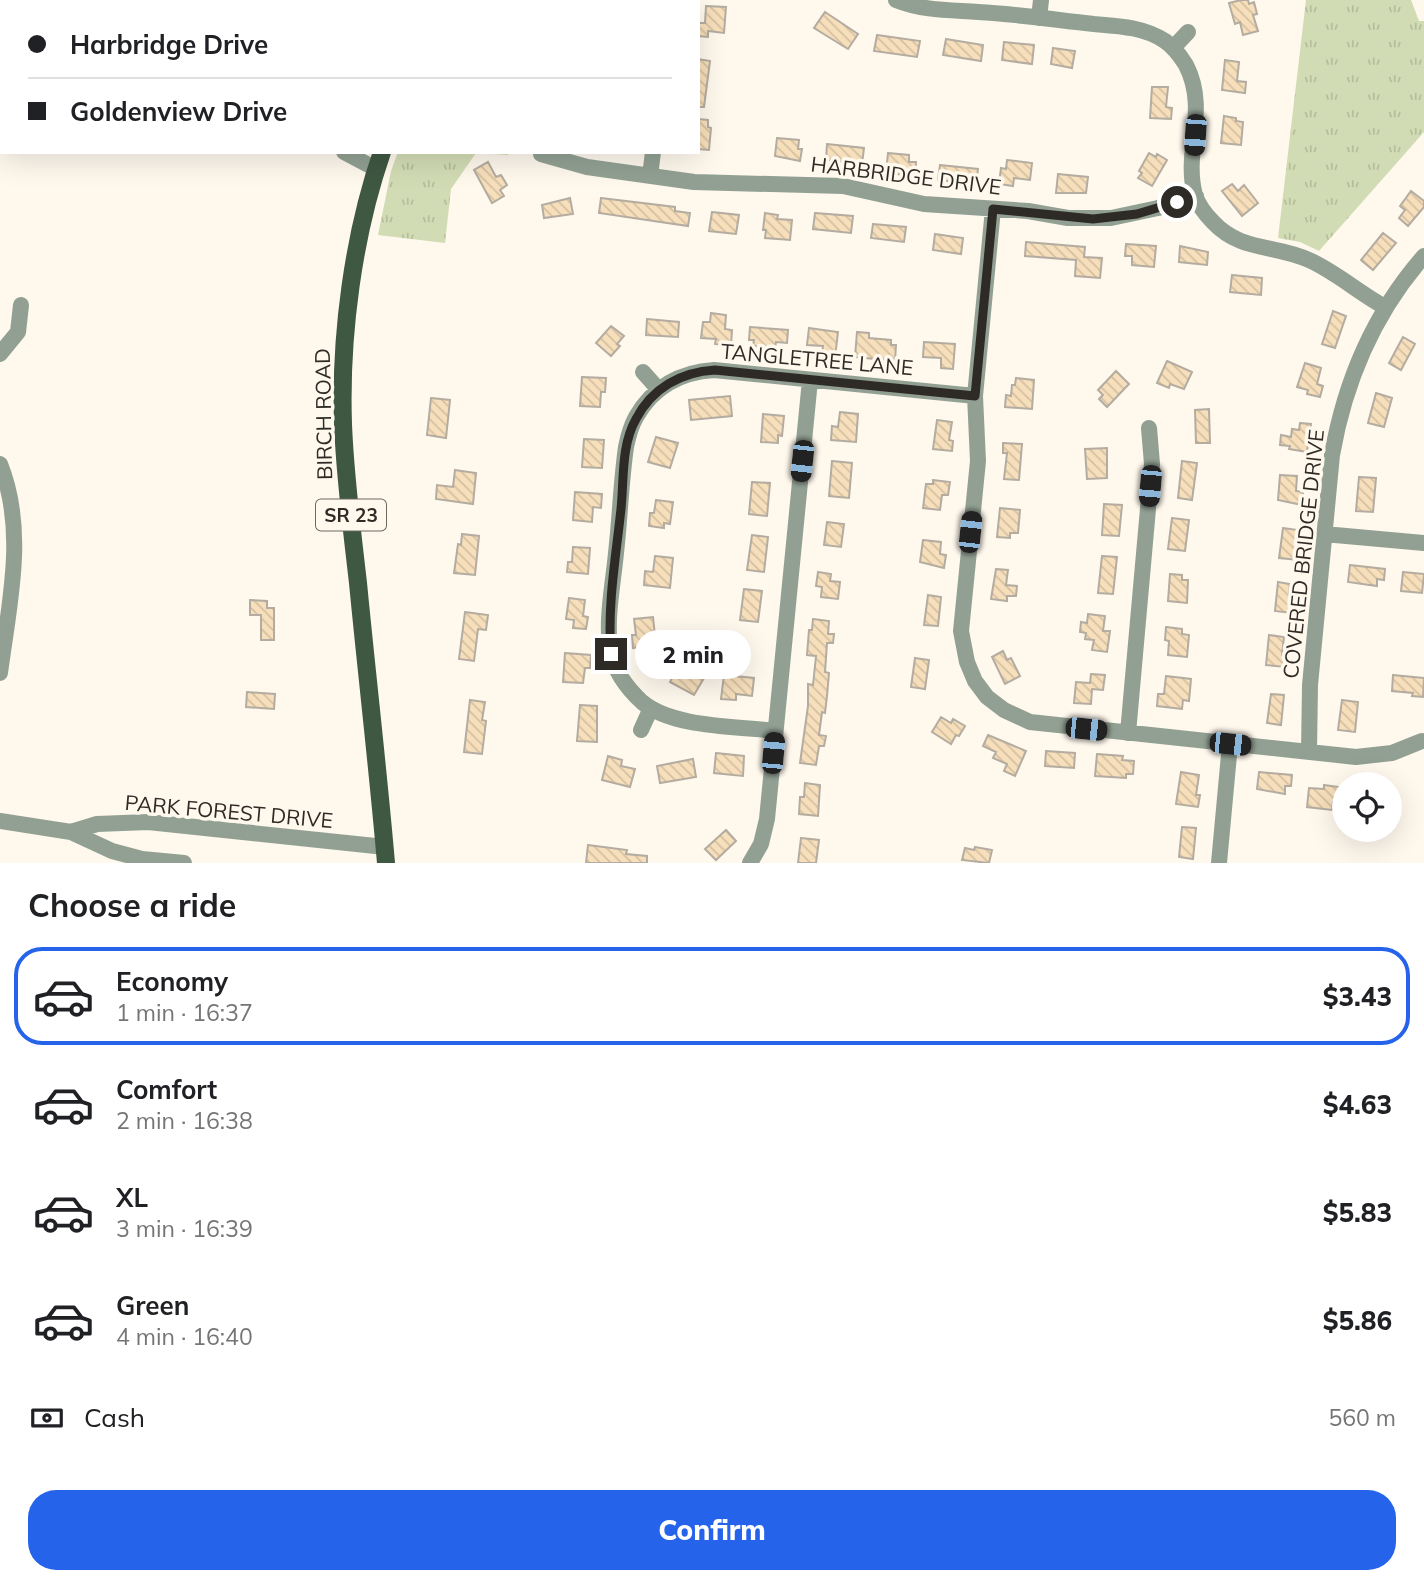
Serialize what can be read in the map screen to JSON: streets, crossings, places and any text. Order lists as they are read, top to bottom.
{
  "streets": {
    "main road": ["BIRCH ROAD", "SR 23"],
    "street": [
      "HARBRIDGE DRIVE",
      "TANGLETREE LANE",
      "COVERED BRIDGE DRIVE",
      "PARK FOREST DRIVE"
    ]
  },
  "crossings": [
    ["BIRCH ROAD", "PARK FOREST DRIVE"]
  ],
  "page": {
    "banner": ["Harbridge Drive", "Goldenview Drive"],
    "bubble": "2 min",
    "heading": "Choose a ride",
    "list": [
      {
        "name": "Economy",
        "note": "1 min · 16:37",
        "value": "$3.43"
      },
      {
        "name": "Comfort",
        "note": "2 min · 16:38",
        "value": "$4.63"
      },
      {
        "name": "XL",
        "note": "3 min · 16:39",
        "value": "$5.83"
      },
      {
        "name": "Green",
        "note": "4 min · 16:40",
        "value": "$5.86"
      }
    ],
    "pay": ["Cash", "560 m"],
    "buttons": "Confirm"
  }
}
